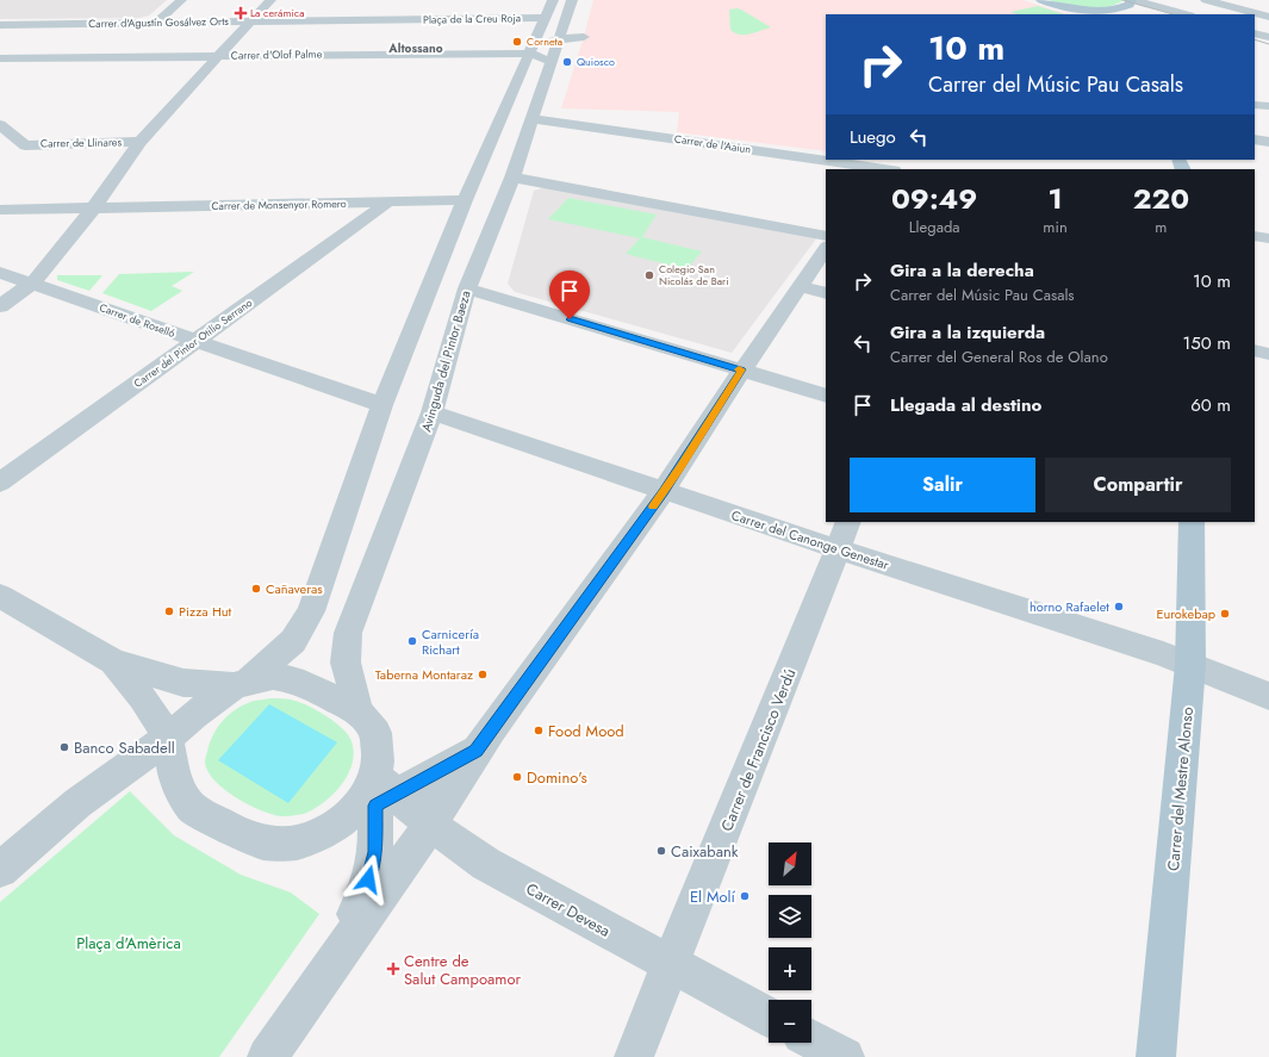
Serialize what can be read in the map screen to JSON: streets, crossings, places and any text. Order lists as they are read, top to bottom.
{
  "streets": {
    "main road": ["Carrer del Mestre Alonso"],
    "street": [
      "Plaça de la Creu Roja",
      "Carrer d'Agustín Gosálvez Orts",
      "Carrer d'Olof Palme",
      "Carrer de Llinares",
      "Carrer de l'Aaiun",
      "Carrer de Monsenyor Romero",
      "Carrer de Roselló",
      "Carrer del Pintor Otilio Serrano",
      "Avinguda del Pintor Baeza",
      "Carrer del Canonge Genestar",
      "Carrer de Francisco Verdú",
      "Carrer Devesa"
    ]
  },
  "crossings": [
    ["Plaça de la Creu Roja", "Carrer d'Agustín Gosálvez Orts"],
    ["Plaça de la Creu Roja", "Carrer d'Olof Palme"],
    ["Plaça de la Creu Roja", "Avinguda del Pintor Baeza"],
    ["Carrer d'Olof Palme", "Avinguda del Pintor Baeza"],
    ["Carrer de l'Aaiun", "Avinguda del Pintor Baeza"],
    ["Carrer de Monsenyor Romero", "Carrer del Pintor Otilio Serrano"],
    ["Carrer de Monsenyor Romero", "Avinguda del Pintor Baeza"],
    ["Carrer de Roselló", "Carrer del Pintor Otilio Serrano"],
    ["Carrer de Roselló", "Avinguda del Pintor Baeza"],
    ["Avinguda del Pintor Baeza", "Carrer del Canonge Genestar"],
    ["Carrer del Canonge Genestar", "Carrer de Francisco Verdú"],
    ["Carrer del Canonge Genestar", "Carrer del Mestre Alonso"],
    ["Carrer de Francisco Verdú", "Carrer Devesa"]
  ],
  "districts": ["Altossano"],
  "parks": ["Plaça d'Amèrica"],
  "places": {
    "health": ["La cerámica", "Centre de Salut Campoamor"],
    "other": [
      "Corneta",
      "Quiosco",
      "Colegio San Nicolás de Bari",
      "Cañaveras",
      "horno Rafaelet",
      "Pizza Hut",
      "Eurokebap",
      "Carnicería Richart",
      "Taberna Montaraz",
      "Food Mood",
      "Banco Sabadell",
      "Domino's",
      "Caixabank",
      "El Molí"
    ]
  },
  "north": "top right",
  "page": {
    "turn": ["10 m", "Carrer del Músic Pau Casals"],
    "then": "Luego",
    "eta": [
      "09:49",
      "Llegada",
      "1",
      "min",
      "220",
      "m"
    ],
    "list": [
      {
        "name": "Gira a la derecha",
        "note": "Carrer del Músic Pau Casals",
        "value": "10 m"
      },
      {
        "name": "Gira a la izquierda",
        "note": "Carrer del General Ros de Olano",
        "value": "150 m"
      },
      {
        "name": "Llegada al destino",
        "value": "60 m"
      }
    ],
    "buttons": ["Salir", "Compartir"],
    "map_buttons": ["+", "−"]
  }
}
